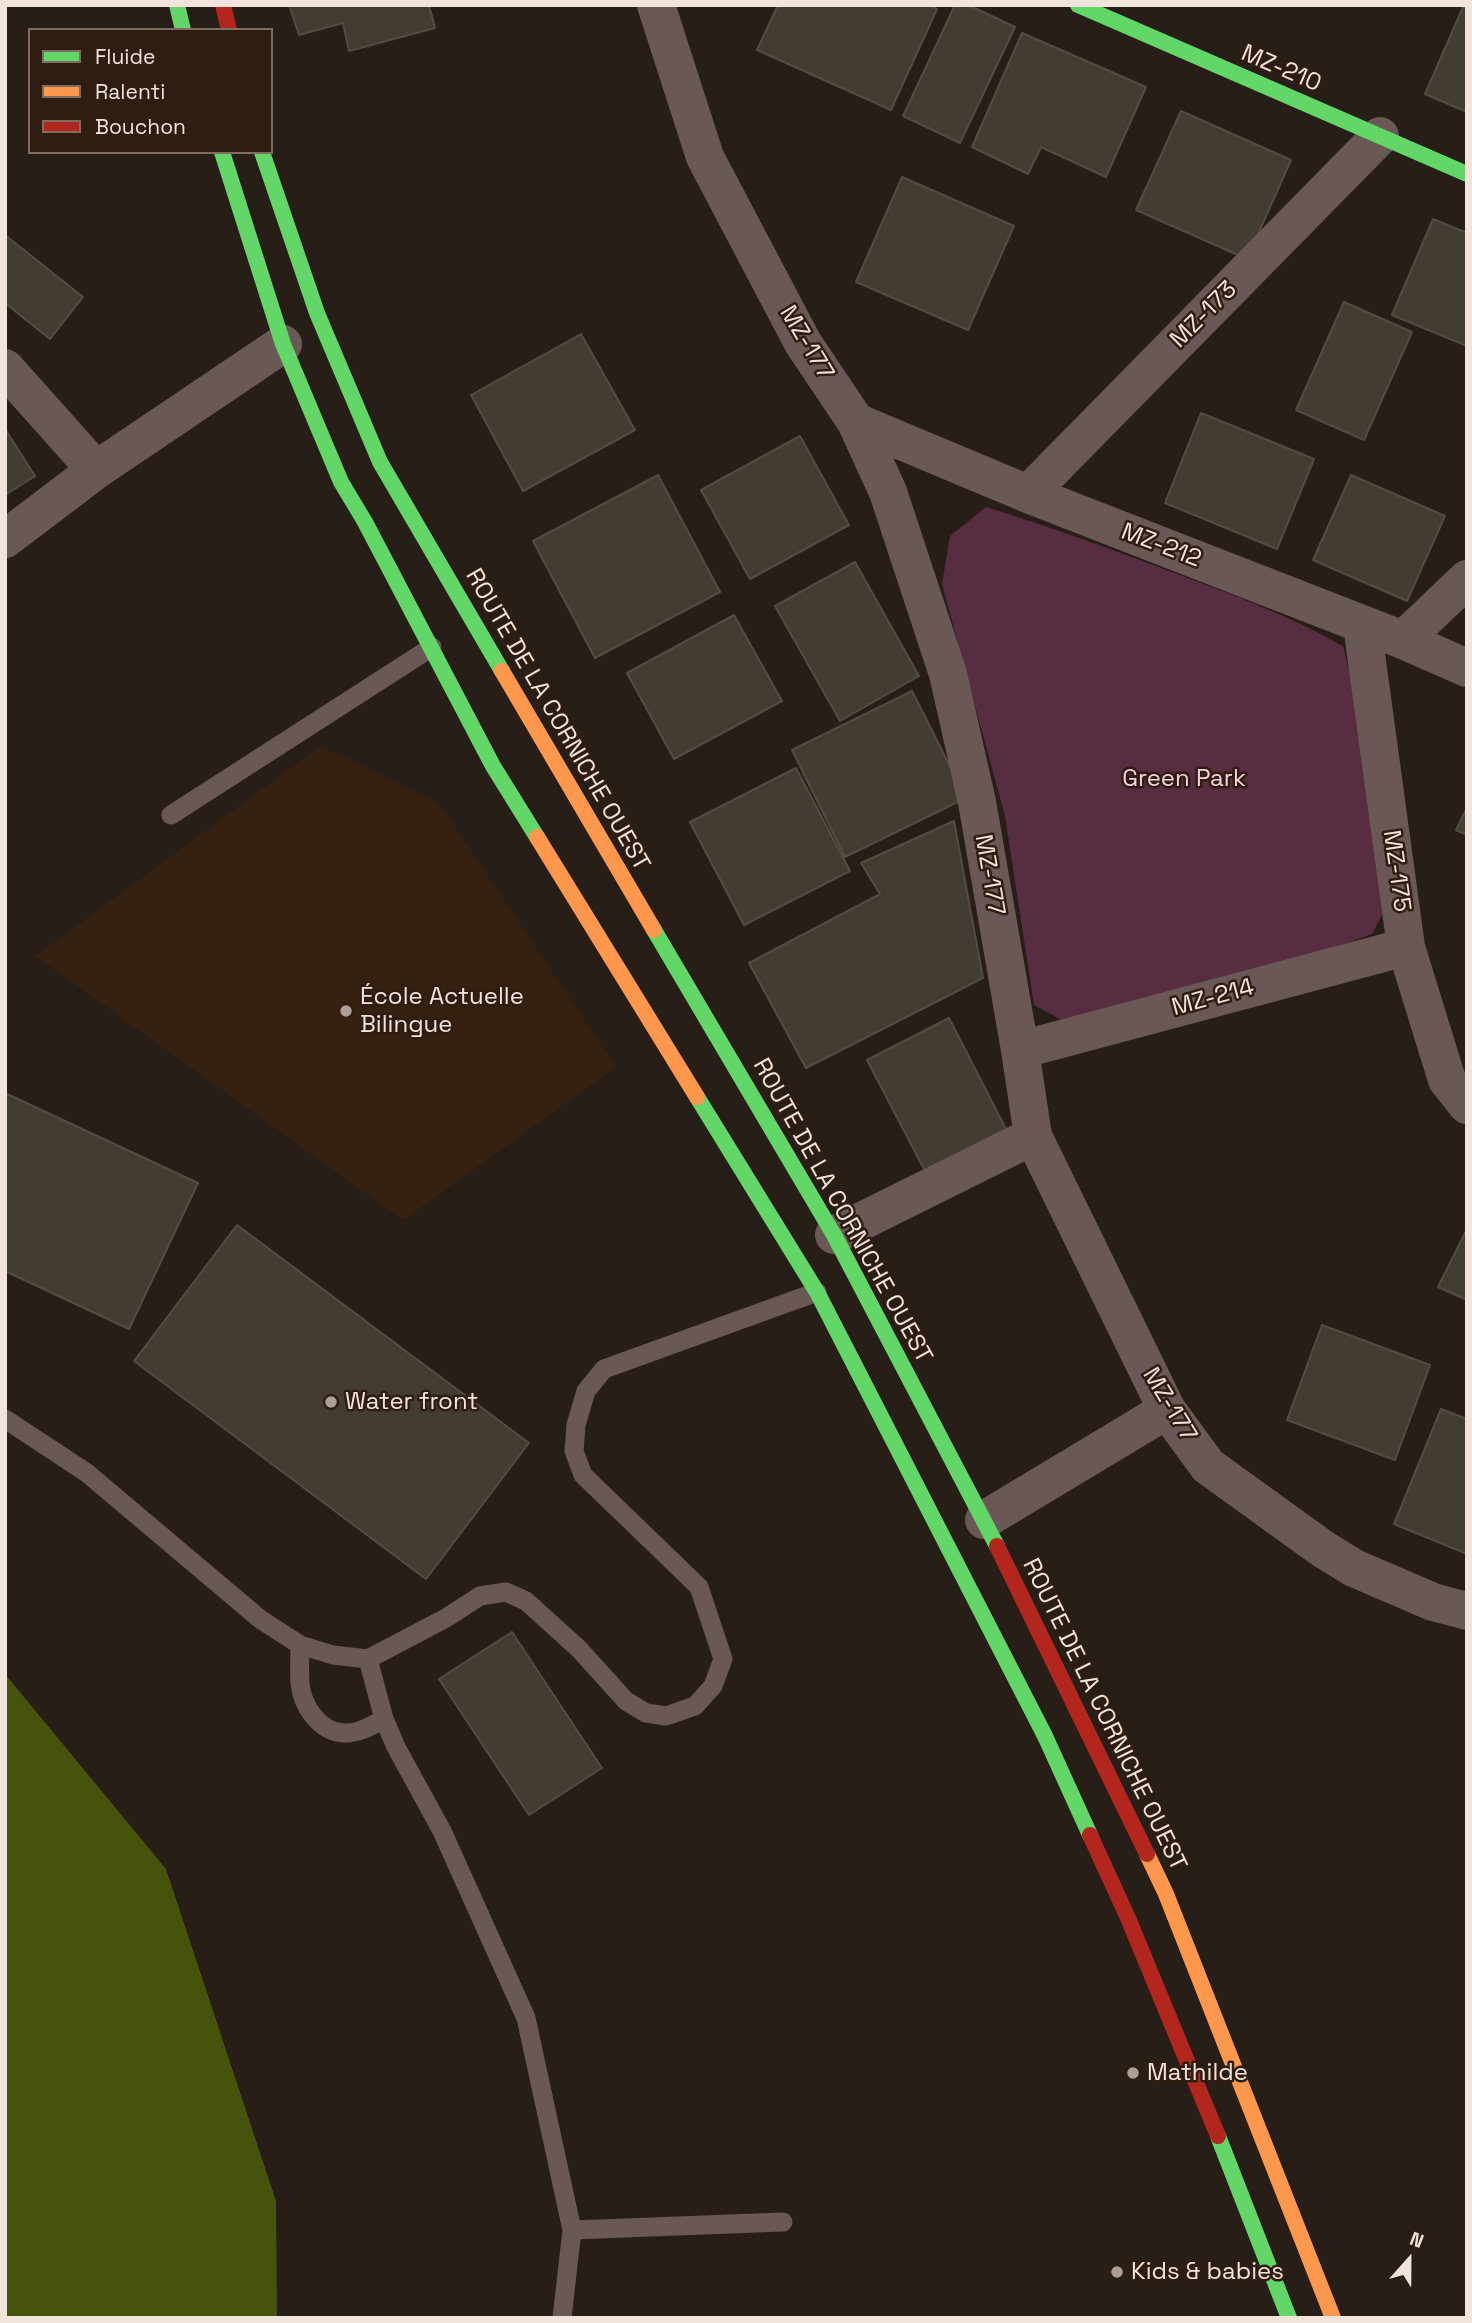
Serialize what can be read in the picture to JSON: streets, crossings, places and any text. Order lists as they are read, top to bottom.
{
  "streets": {
    "main road": ["MZ-210", "ROUTE DE LA CORNICHE OUEST"],
    "street": [
      "MZ-173",
      "MZ-177",
      "MZ-212",
      "MZ-175",
      "MZ-214"
    ]
  },
  "crossings": [
    ["MZ-210", "MZ-173"],
    ["MZ-173", "MZ-212"],
    ["MZ-177", "MZ-212"],
    ["MZ-177", "MZ-214"],
    ["MZ-212", "MZ-175"],
    ["MZ-175", "MZ-214"]
  ],
  "parks": ["Green Park"],
  "places": [
    "École Actuelle Bilingue",
    "Water front",
    "Mathilde",
    "Kids & babies"
  ],
  "legend": ["Fluide", "Ralenti", "Bouchon"],
  "north": "top"
}
